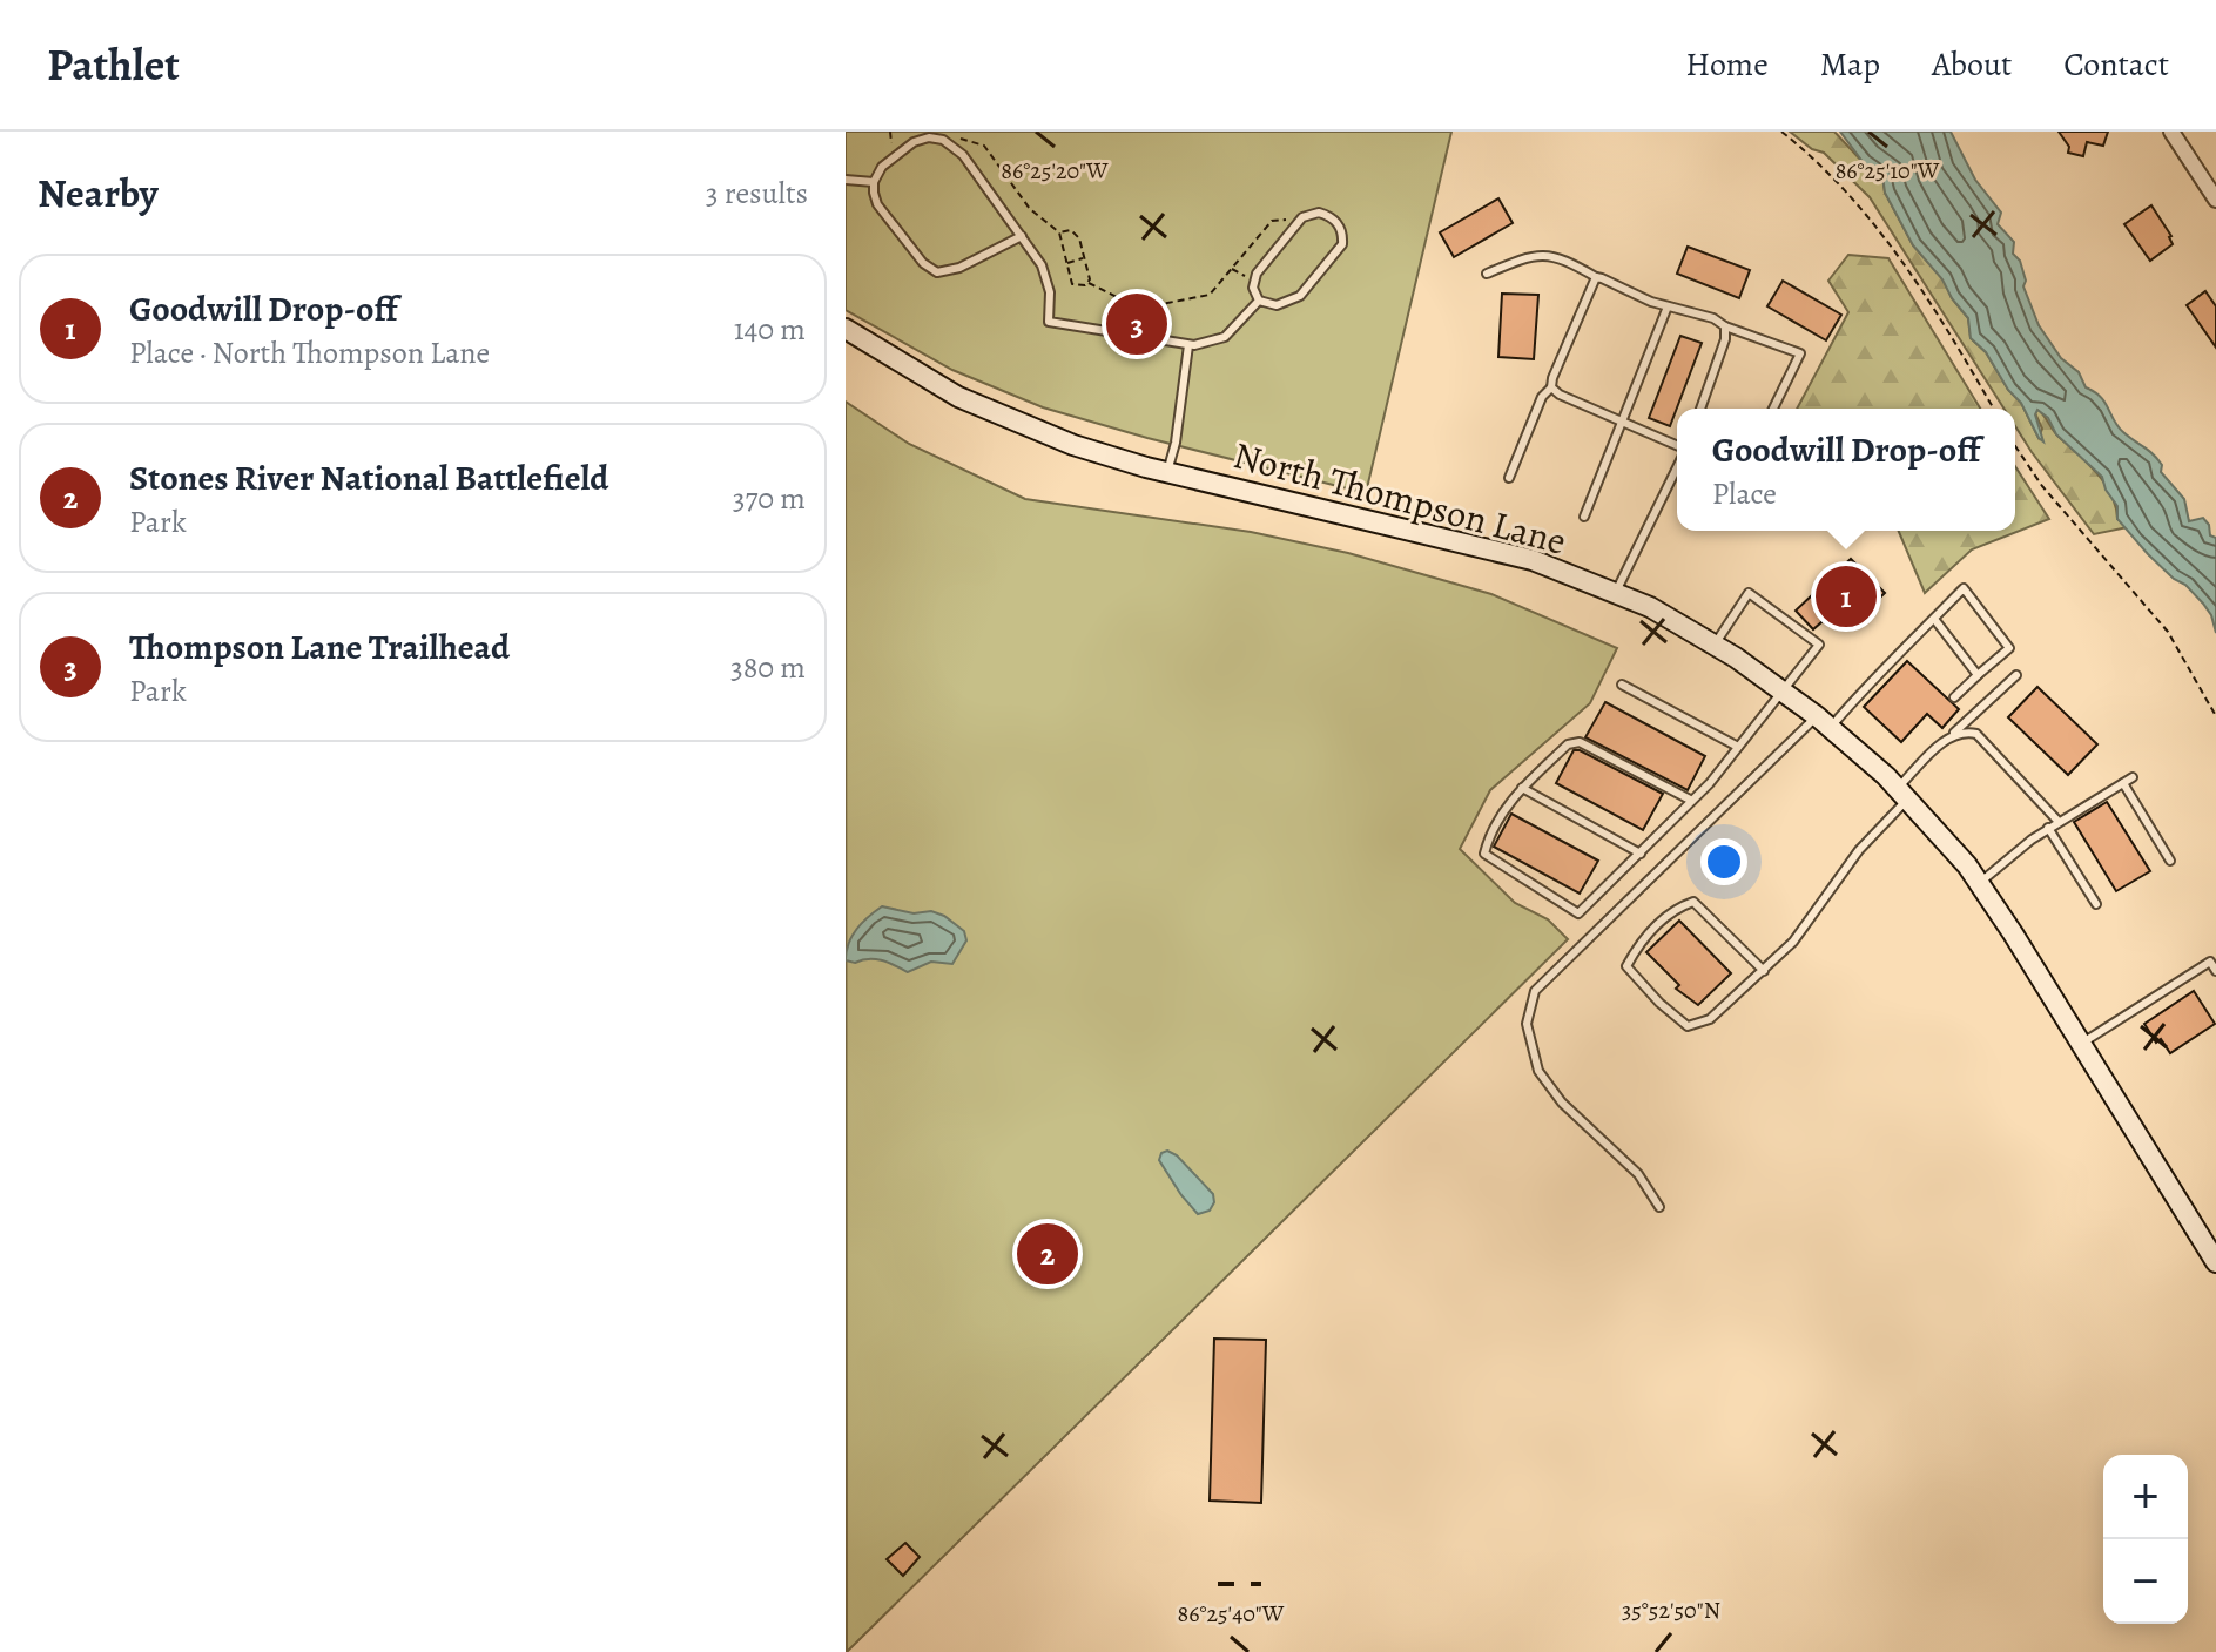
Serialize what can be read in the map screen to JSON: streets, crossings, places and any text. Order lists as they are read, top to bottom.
{
  "streets": {
    "main road": ["North Thompson Lane"]
  },
  "page": {
    "header": "Pathlet",
    "nav": [
      "Home",
      "Map",
      "About",
      "Contact"
    ],
    "heading": ["Nearby", "3 results"],
    "list": [
      {
        "mark": "1",
        "name": "Goodwill Drop-off",
        "note": "Place · North Thompson Lane",
        "value": "140 m"
      },
      {
        "mark": "2",
        "name": "Stones River National Battlefield",
        "note": "Park",
        "value": "370 m"
      },
      {
        "mark": "3",
        "name": "Thompson Lane Trailhead",
        "note": "Park",
        "value": "380 m"
      }
    ],
    "pins": ["3", "1", "2"],
    "popup": ["Goodwill Drop-off", "Place"],
    "map_buttons": ["+", "−"]
  },
  "coordinates": [
    "86°25'20\"W",
    "86°25'10\"W",
    "35°52'50\"N",
    "86°25'40\"W"
  ]
}
